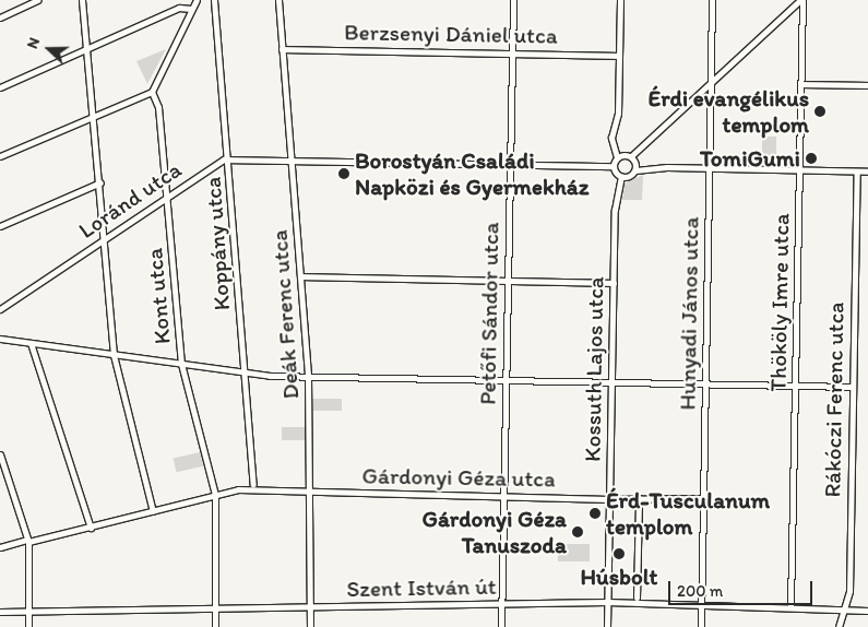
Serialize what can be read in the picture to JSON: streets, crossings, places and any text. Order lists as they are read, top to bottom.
{
  "streets": {
    "street": [
      "Berzsenyi Dániel utca",
      "Loránd utca",
      "Koppány utca",
      "Kont utca",
      "Thököly Imre utca",
      "Petőfi Sándor utca",
      "Hunyadi János utca",
      "Deák Ferenc utca",
      "Kossuth Lajos utca",
      "Rákóczi Ferenc utca",
      "Gárdonyi Géza utca",
      "Szent István út"
    ]
  },
  "crossings": [
    ["Berzsenyi Dániel utca", "Petőfi Sándor utca"],
    ["Berzsenyi Dániel utca", "Deák Ferenc utca"],
    ["Loránd utca", "Koppány utca"],
    ["Loránd utca", "Kont utca"],
    ["Kont utca", "Szent István út"],
    ["Thököly Imre utca", "Szent István út"],
    ["Petőfi Sándor utca", "Gárdonyi Géza utca"],
    ["Petőfi Sándor utca", "Szent István út"],
    ["Hunyadi János utca", "Gárdonyi Géza utca"],
    ["Hunyadi János utca", "Szent István út"],
    ["Deák Ferenc utca", "Gárdonyi Géza utca"],
    ["Deák Ferenc utca", "Szent István út"],
    ["Kossuth Lajos utca", "Gárdonyi Géza utca"],
    ["Kossuth Lajos utca", "Szent István út"],
    ["Rákóczi Ferenc utca", "Szent István út"]
  ],
  "places": [
    "Érdi evangélikus templom",
    "TomiGumi",
    "Borostyán Családi Napközi és Gyermekház",
    "Érd-Tusculanum templom",
    "Gárdonyi Géza Tanuszoda",
    "Húsbolt"
  ],
  "scale_bar": "200 m",
  "north": "left"
}
